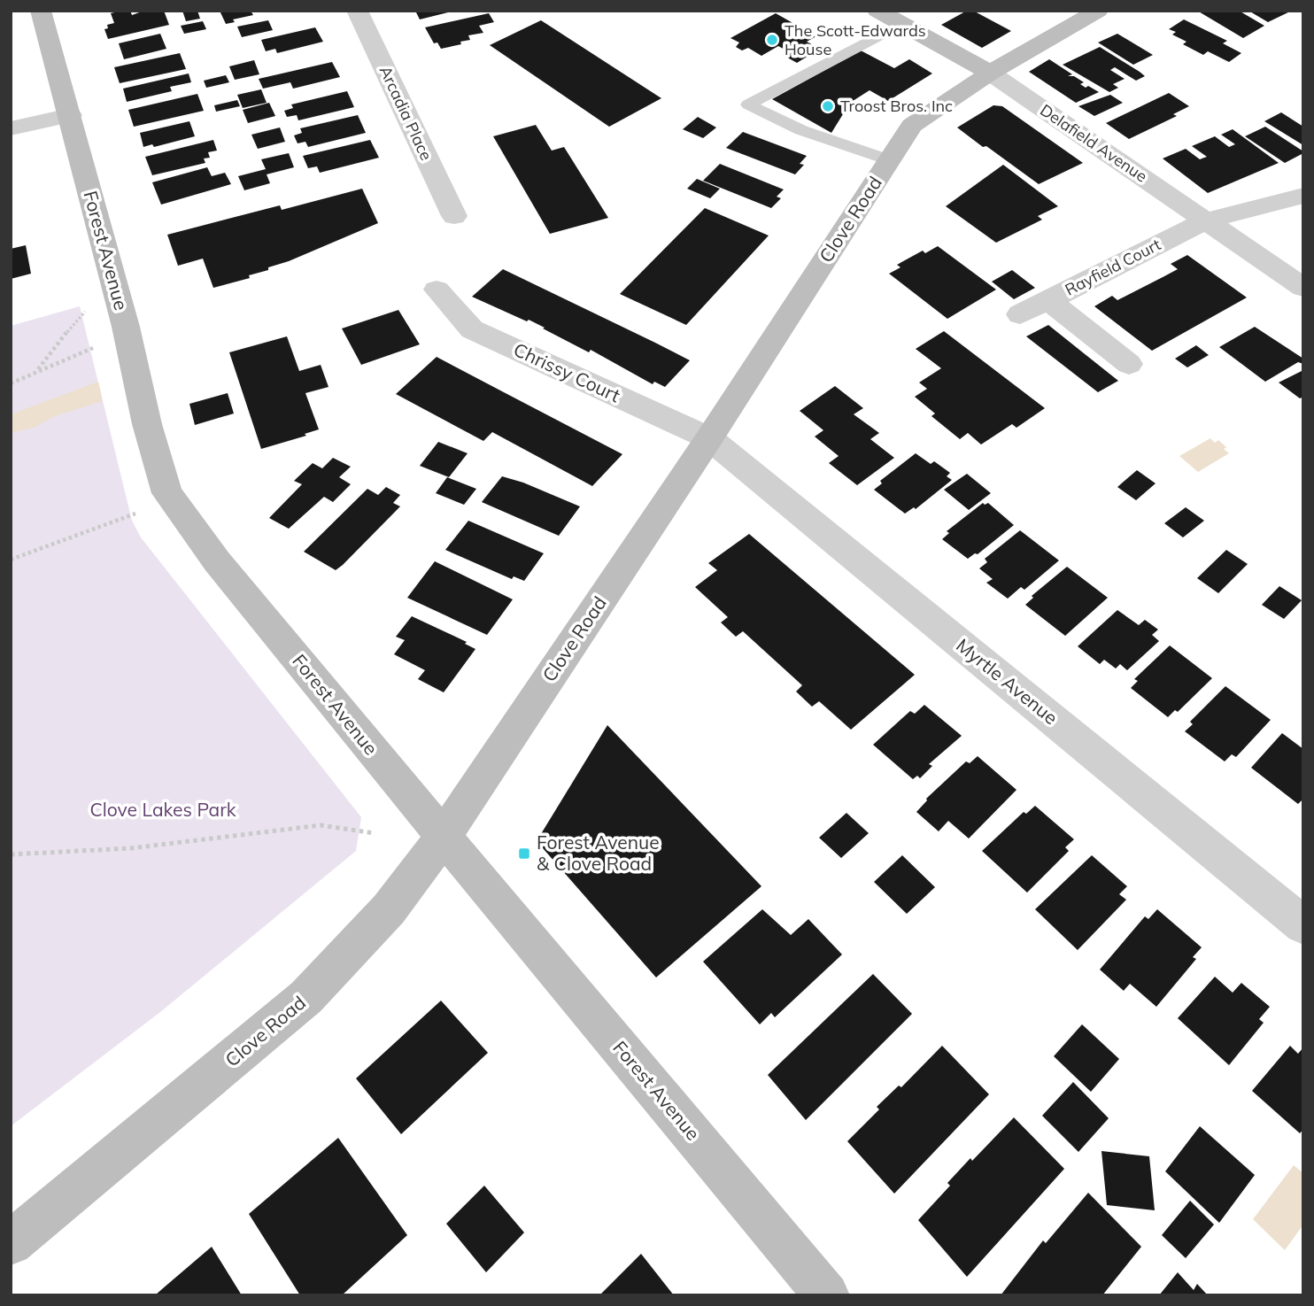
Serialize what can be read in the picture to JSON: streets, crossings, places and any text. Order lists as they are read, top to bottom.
{
  "streets": {
    "main road": ["Delafield Avenue", "Clove Road", "Forest Avenue"],
    "street": [
      "Arcadia Place",
      "Rayfield Court",
      "Chrissy Court",
      "Myrtle Avenue"
    ]
  },
  "crossings": [
    ["Delafield Avenue", "Clove Road"],
    ["Delafield Avenue", "Rayfield Court"],
    ["Clove Road", "Forest Avenue"],
    ["Clove Road", "Chrissy Court"],
    ["Clove Road", "Myrtle Avenue"],
    ["Chrissy Court", "Myrtle Avenue"]
  ],
  "parks": ["Clove Lakes Park"],
  "places": {
    "other": ["The Scott-Edwards House", "Troost Bros. Inc"],
    "transit": ["Forest Avenue & Clove Road"]
  }
}
